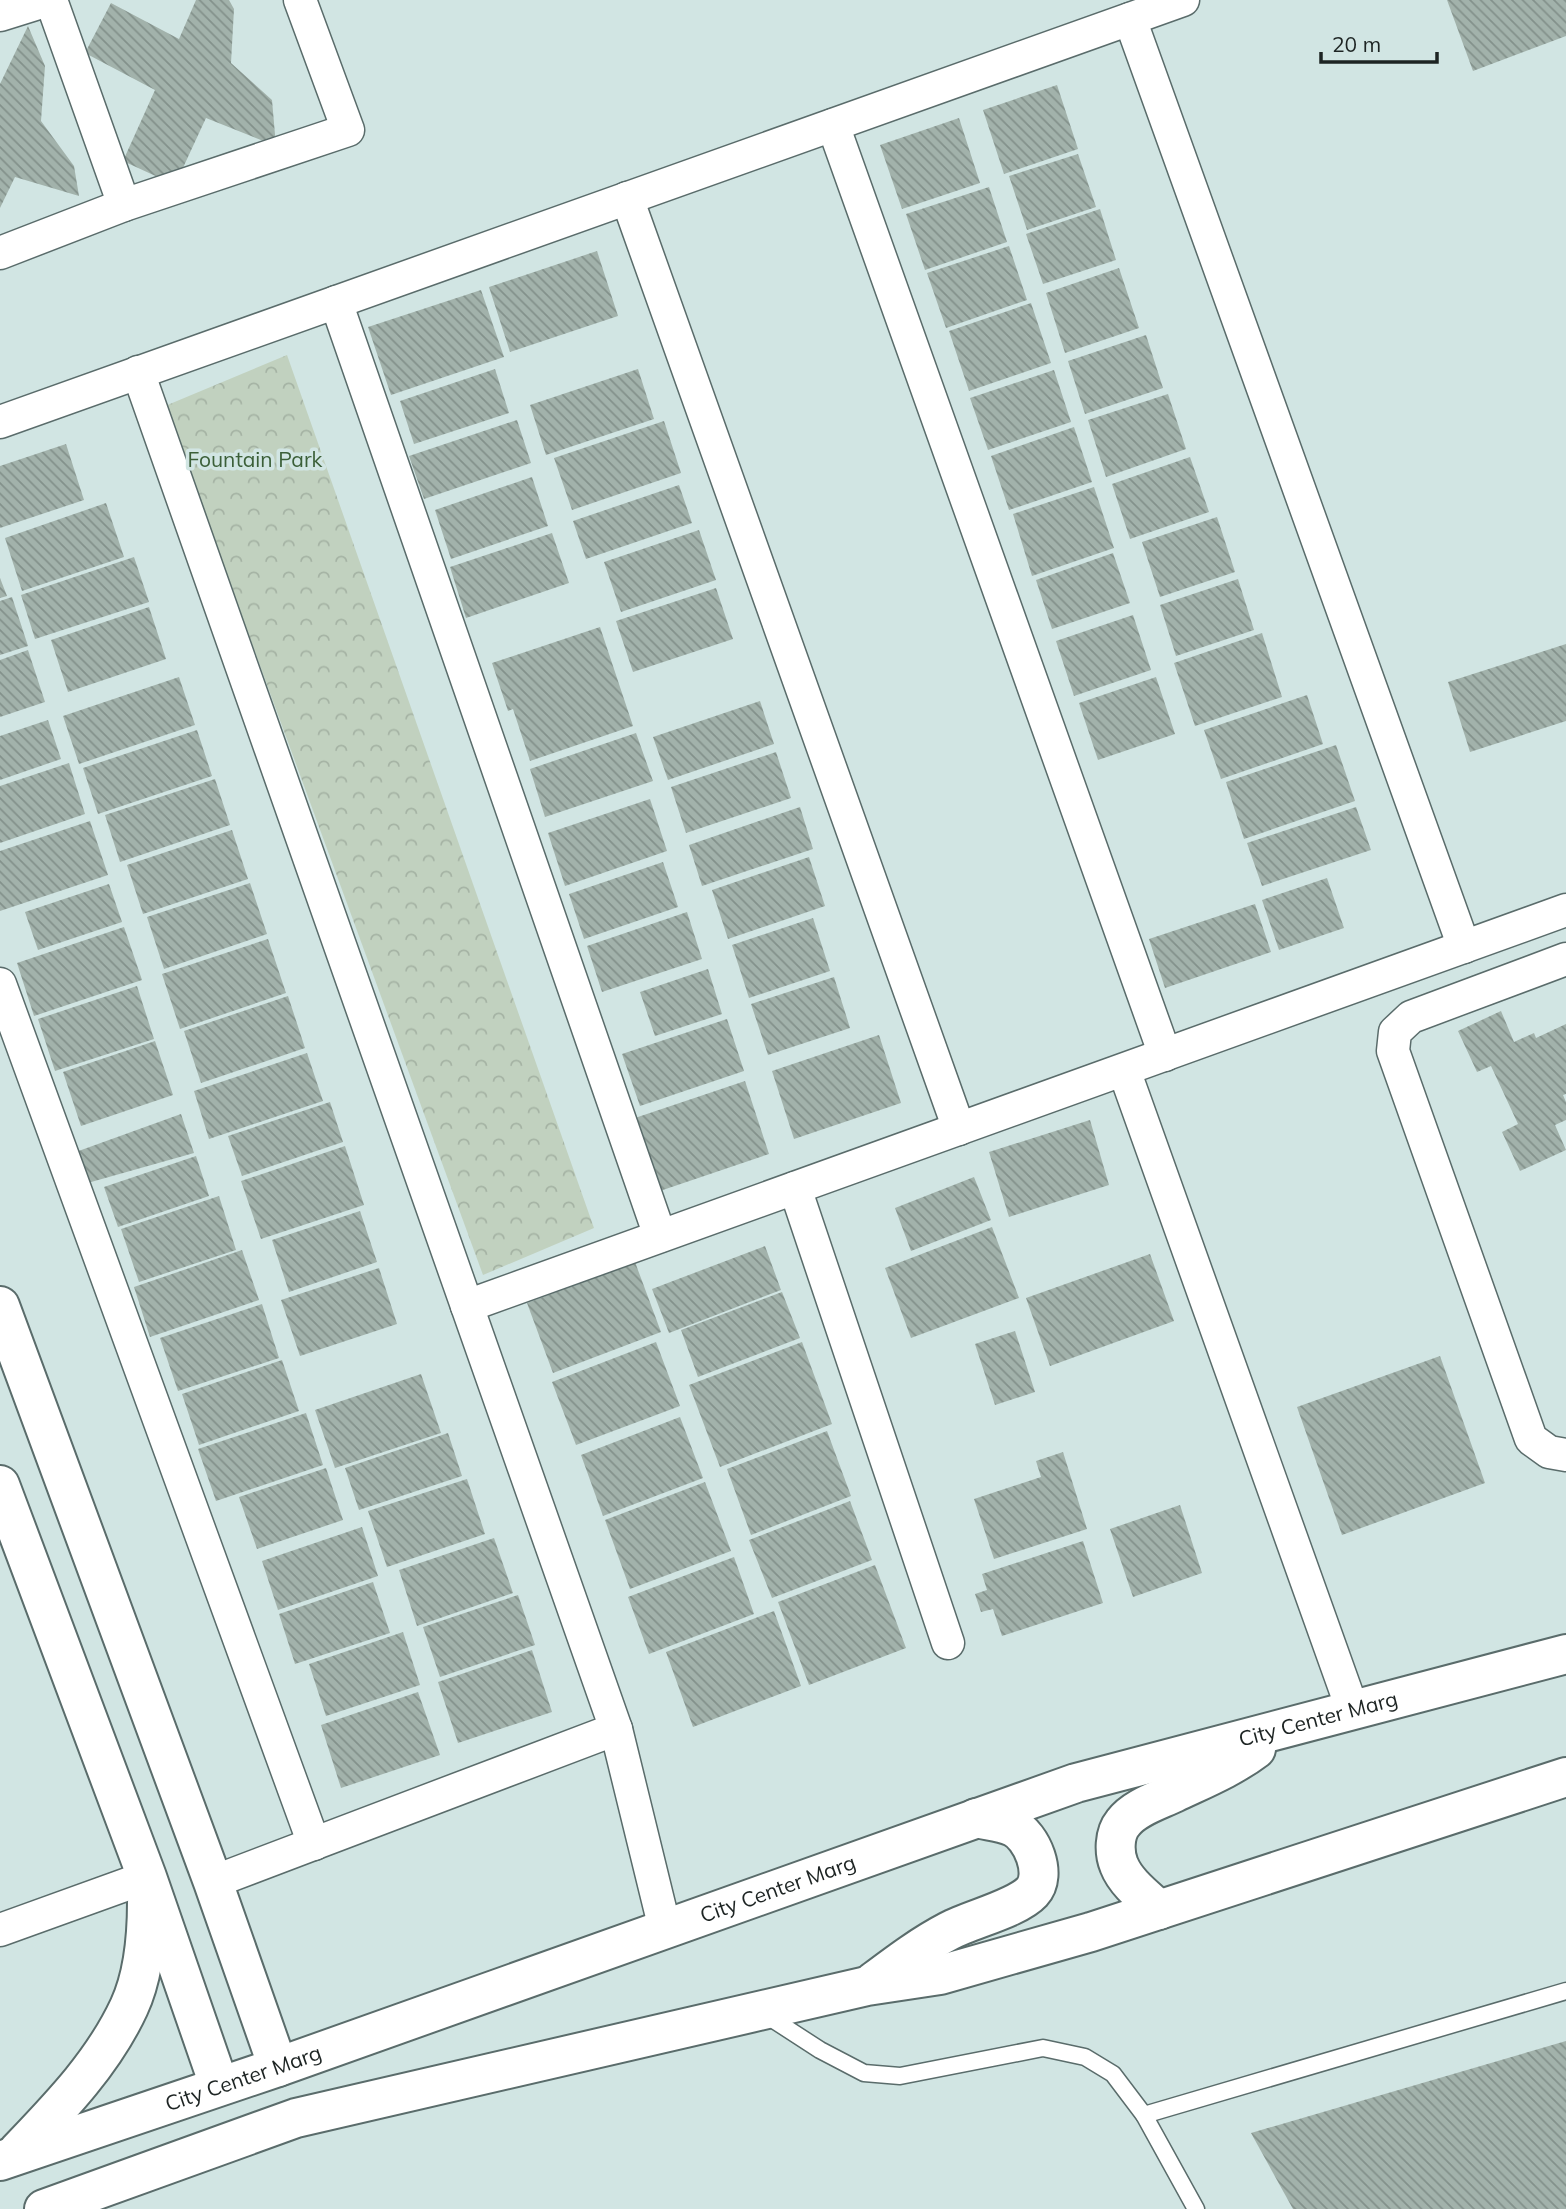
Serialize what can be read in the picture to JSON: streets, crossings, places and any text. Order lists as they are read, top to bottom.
{
  "streets": {
    "street": ["City Center Marg"]
  },
  "parks": ["Fountain Park"],
  "scale_bar": "20 m"
}
